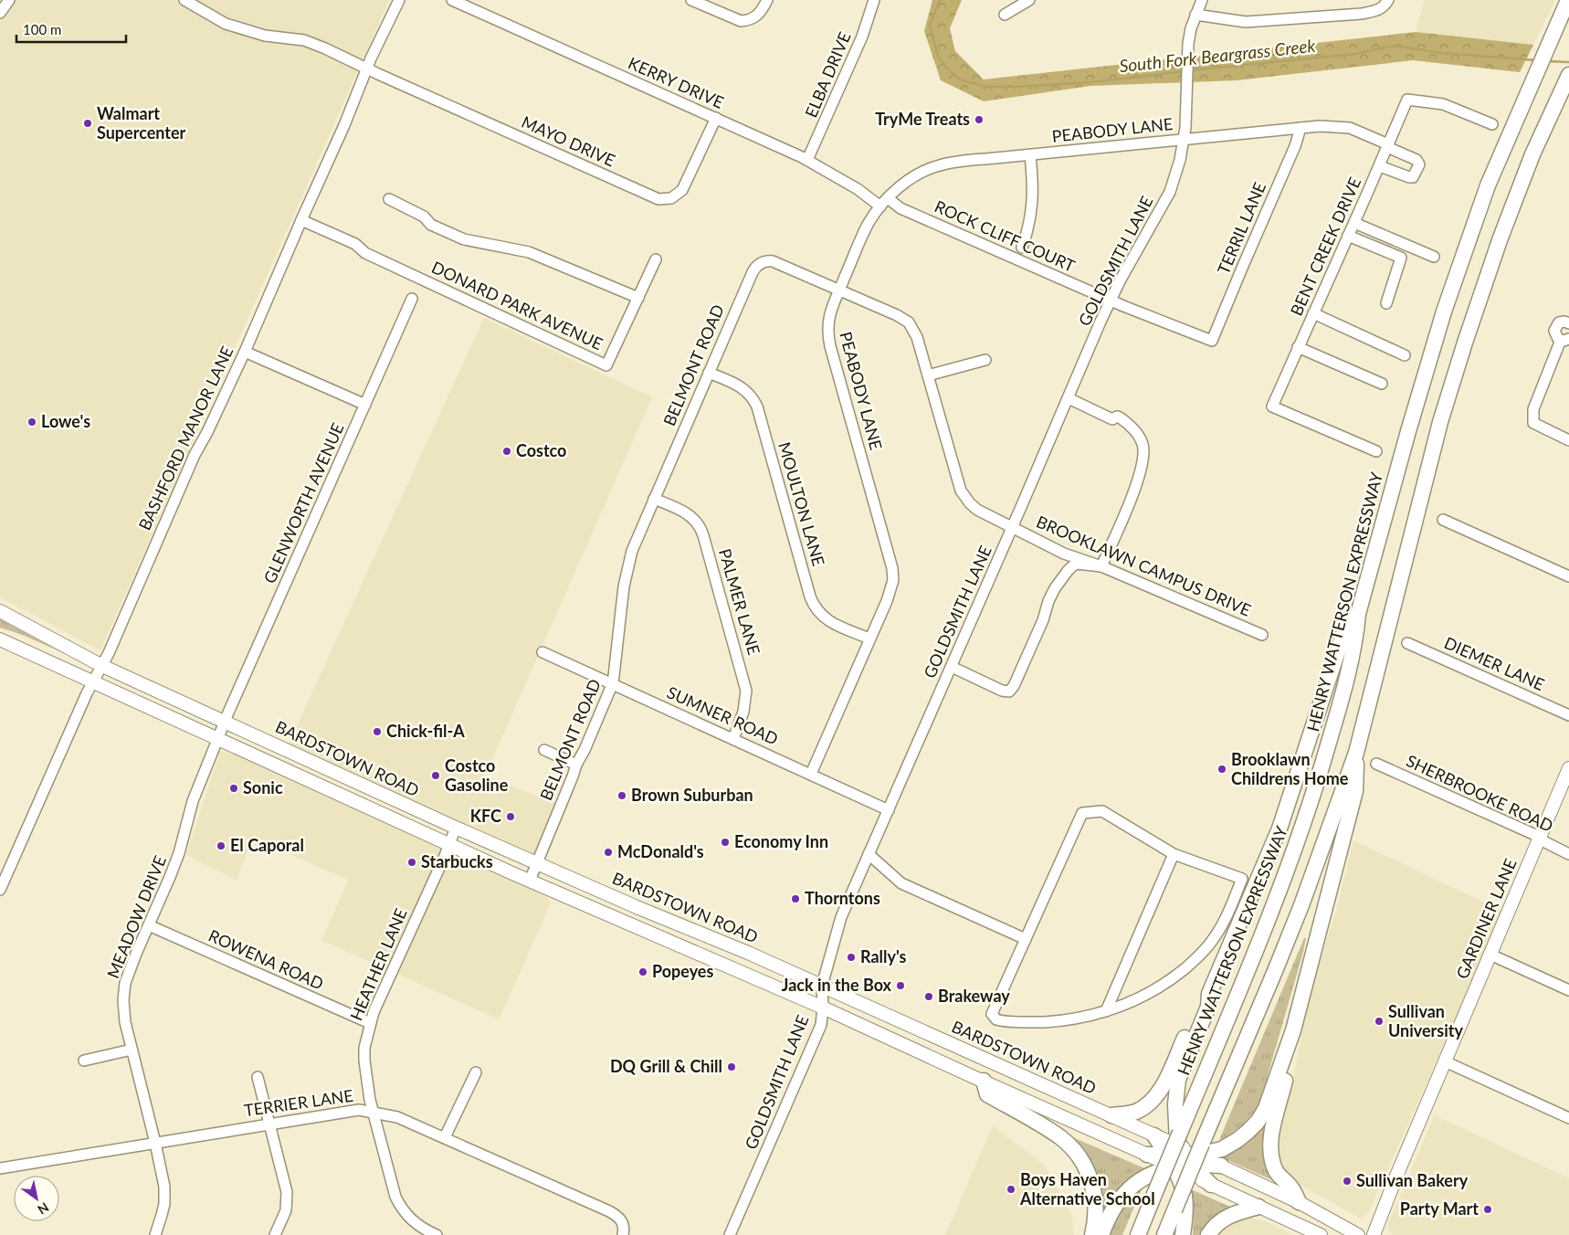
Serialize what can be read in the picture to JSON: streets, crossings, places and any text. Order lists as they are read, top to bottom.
{
  "streets": {
    "highway": ["HENRY WATTERSON EXPRESSWAY"],
    "main road": ["BARDSTOWN ROAD", "GARDINER LANE"],
    "street": [
      "ELBA DRIVE",
      "KERRY DRIVE",
      "PEABODY LANE",
      "MAYO DRIVE",
      "TERRIL LANE",
      "ROCK CLIFF COURT",
      "BENT CREEK DRIVE",
      "GOLDSMITH LANE",
      "DONARD PARK AVENUE",
      "BELMONT ROAD",
      "BASHFORD MANOR LANE",
      "GLENWORTH AVENUE",
      "MOULTON LANE",
      "BROOKLAWN CAMPUS DRIVE",
      "PALMER LANE",
      "DIEMER LANE",
      "SUMNER ROAD",
      "SHERBROOKE ROAD",
      "MEADOW DRIVE",
      "ROWENA ROAD",
      "HEATHER LANE",
      "TERRIER LANE"
    ]
  },
  "crossings": [
    ["ELBA DRIVE", "KERRY DRIVE"],
    ["KERRY DRIVE", "PEABODY LANE"],
    ["KERRY DRIVE", "MAYO DRIVE"],
    ["PEABODY LANE", "TERRIL LANE"],
    ["PEABODY LANE", "ROCK CLIFF COURT"],
    ["PEABODY LANE", "BENT CREEK DRIVE"],
    ["PEABODY LANE", "GOLDSMITH LANE"],
    ["PEABODY LANE", "BELMONT ROAD"],
    ["PEABODY LANE", "MOULTON LANE"],
    ["PEABODY LANE", "SUMNER ROAD"],
    ["MAYO DRIVE", "BASHFORD MANOR LANE"],
    ["TERRIL LANE", "ROCK CLIFF COURT"],
    ["ROCK CLIFF COURT", "GOLDSMITH LANE"],
    ["GOLDSMITH LANE", "BELMONT ROAD"],
    ["GOLDSMITH LANE", "BROOKLAWN CAMPUS DRIVE"],
    ["GOLDSMITH LANE", "SUMNER ROAD"],
    ["GOLDSMITH LANE", "BARDSTOWN ROAD"],
    ["DONARD PARK AVENUE", "BASHFORD MANOR LANE"],
    ["BELMONT ROAD", "MOULTON LANE"],
    ["BELMONT ROAD", "BROOKLAWN CAMPUS DRIVE"],
    ["BELMONT ROAD", "PALMER LANE"],
    ["BELMONT ROAD", "SUMNER ROAD"],
    ["BELMONT ROAD", "BARDSTOWN ROAD"],
    ["BASHFORD MANOR LANE", "BARDSTOWN ROAD"],
    ["GLENWORTH AVENUE", "BARDSTOWN ROAD"],
    ["GLENWORTH AVENUE", "MEADOW DRIVE"],
    ["PALMER LANE", "SUMNER ROAD"],
    ["HENRY WATTERSON EXPRESSWAY", "BARDSTOWN ROAD"],
    ["BARDSTOWN ROAD", "MEADOW DRIVE"],
    ["BARDSTOWN ROAD", "HEATHER LANE"],
    ["SHERBROOKE ROAD", "GARDINER LANE"],
    ["MEADOW DRIVE", "ROWENA ROAD"],
    ["MEADOW DRIVE", "TERRIER LANE"],
    ["ROWENA ROAD", "HEATHER LANE"],
    ["HEATHER LANE", "TERRIER LANE"]
  ],
  "water": ["South Fork Beargrass Creek"],
  "places": [
    "TryMe Treats",
    "Walmart Supercenter",
    "Lowe's",
    "Costco",
    "Chick-fil-A",
    "Brooklawn Childrens Home",
    "Costco Gasoline",
    "Sonic",
    "Brown Suburban",
    "KFC",
    "Economy Inn",
    "El Caporal",
    "McDonald's",
    "Starbucks",
    "Thorntons",
    "Rally's",
    "Popeyes",
    "Jack in the Box",
    "Brakeway",
    "Sullivan University",
    "DQ Grill & Chill",
    "Sullivan Bakery",
    "Boys Haven Alternative School",
    "Party Mart"
  ],
  "scale_bar": "100 m",
  "north": "bottom right"
}
